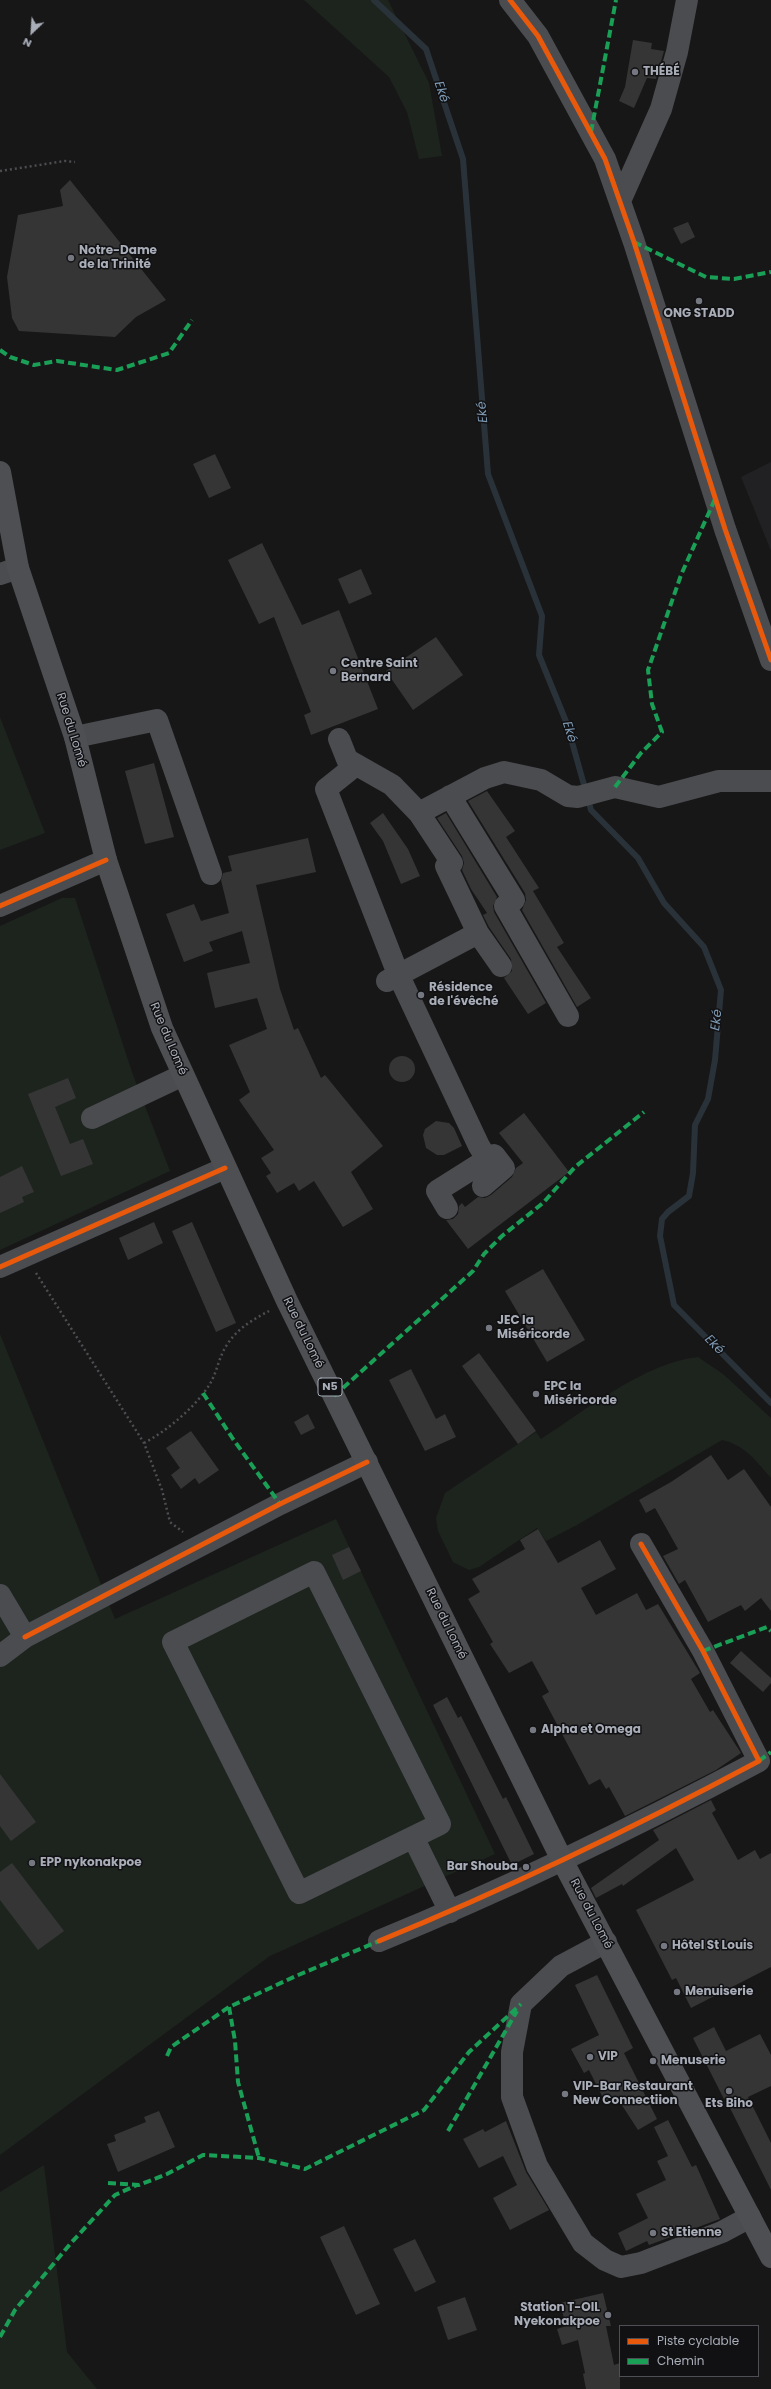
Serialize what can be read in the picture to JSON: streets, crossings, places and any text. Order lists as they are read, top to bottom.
{
  "streets": {
    "main road": ["Rue du Lomé", "N5"]
  },
  "water": ["Eké"],
  "places": [
    "THÉBÉ",
    "Notre-Dame de la Trinité",
    "ONG STADD",
    "Centre Saint Bernard",
    "Résidence de l'évêché",
    "JEC la Miséricorde",
    "EPC la Miséricorde",
    "Alpha et Omega",
    "EPP nykonakpoe",
    "Bar Shouba",
    "Hôtel St Louis",
    "Menuiserie",
    "VIP",
    "Menuserie",
    "Ets Biho",
    "VIP-Bar Restaurant New Connectiion",
    "St Etienne",
    "Station T-OIL Nyekonakpoe"
  ],
  "legend": ["Piste cyclable", "Chemin"],
  "north": "bottom left"
}
